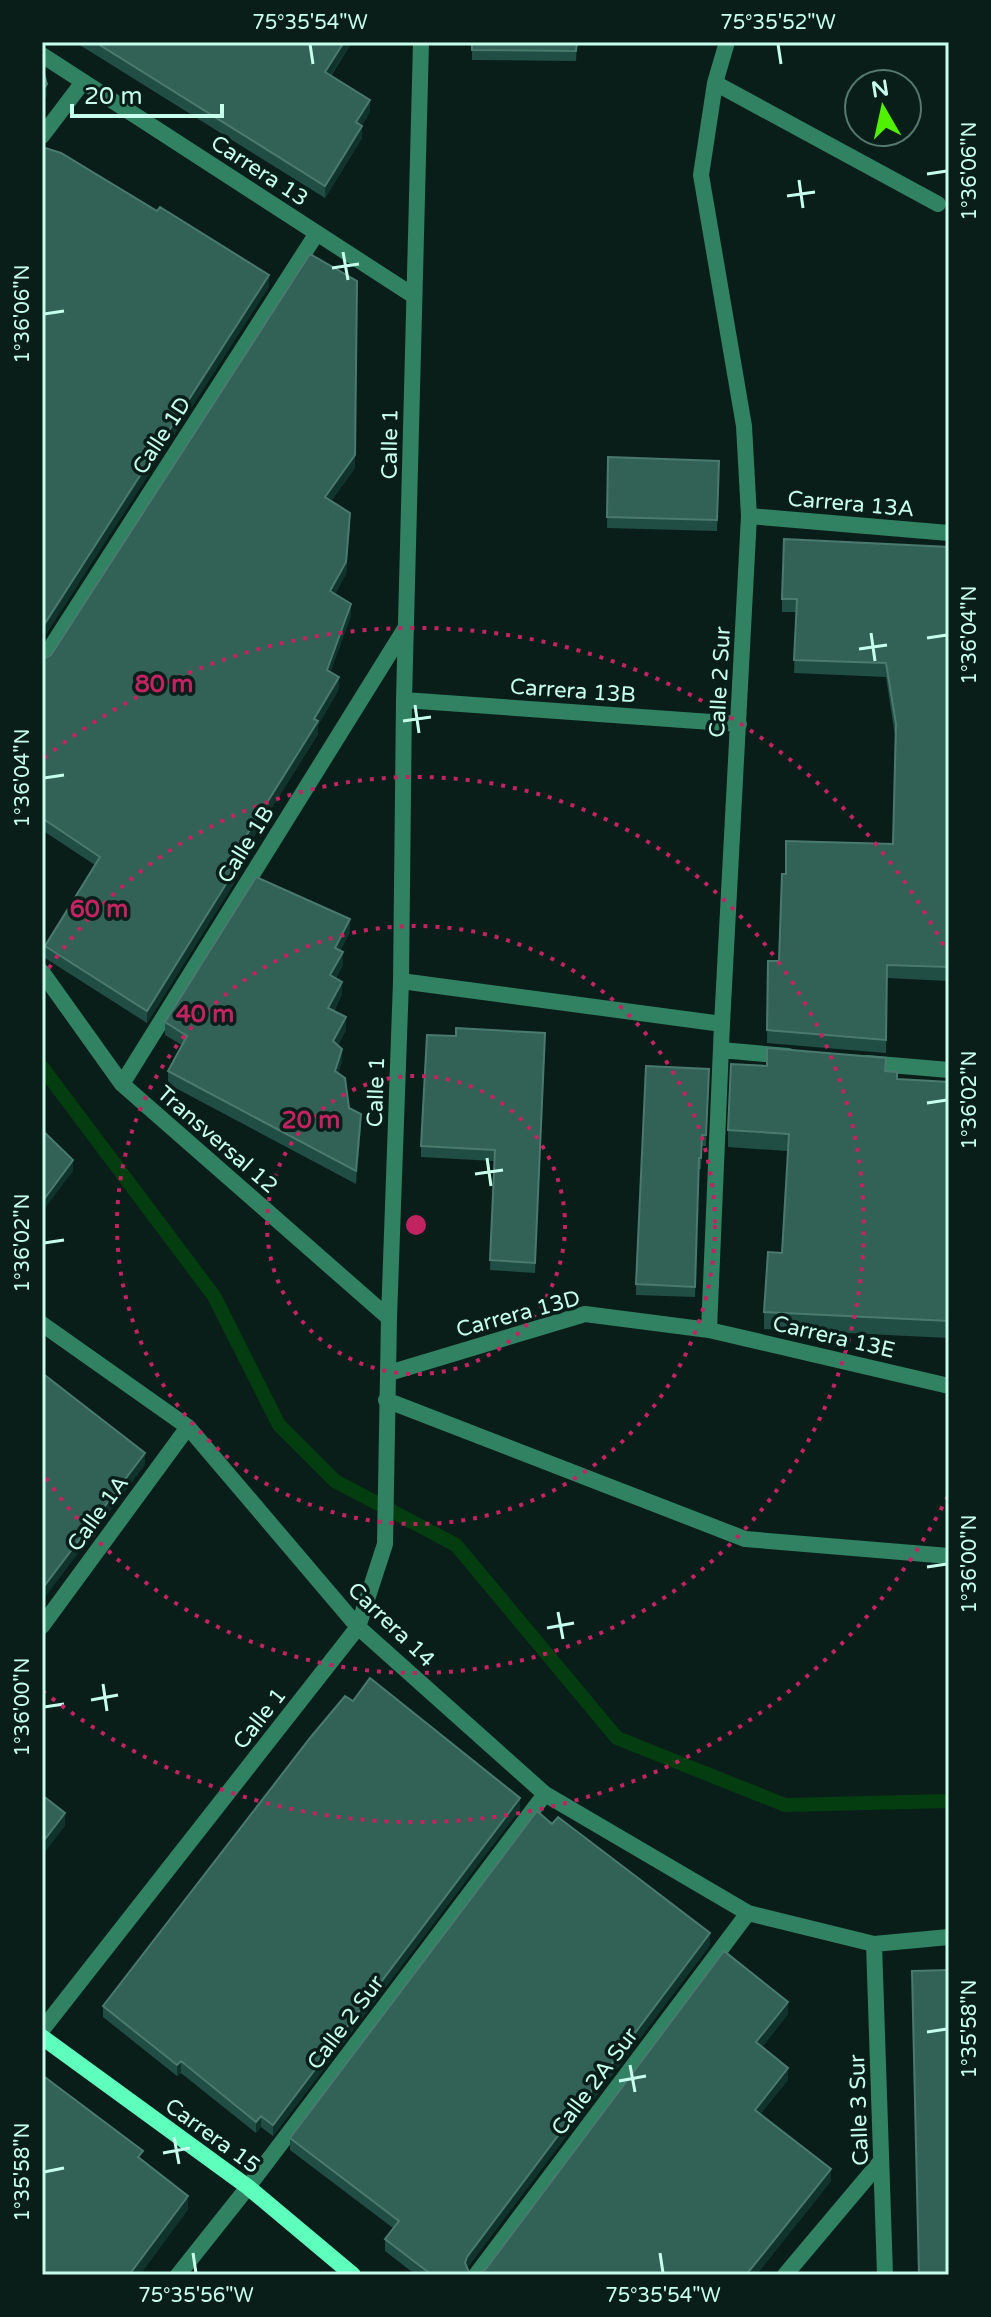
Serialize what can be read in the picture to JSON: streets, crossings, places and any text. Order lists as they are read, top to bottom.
{
  "streets": {
    "main road": ["Carrera 15"],
    "street": [
      "Carrera 13",
      "Calle 1D",
      "Calle 1",
      "Carrera 13A",
      "Calle 2 Sur",
      "Carrera 13B",
      "Calle 1B",
      "Transversal 12",
      "Carrera 13D",
      "Carrera 13E",
      "Calle 1A",
      "Carrera 14",
      "Calle 2A Sur",
      "Calle 3 Sur"
    ]
  },
  "crossings": [
    ["Carrera 13", "Calle 1D"],
    ["Carrera 13", "Calle 1"],
    ["Calle 1", "Carrera 13B"],
    ["Calle 1", "Calle 1B"],
    ["Calle 1", "Transversal 12"],
    ["Calle 1", "Carrera 13D"],
    ["Calle 1", "Carrera 14"],
    ["Carrera 13A", "Calle 2 Sur"],
    ["Calle 2 Sur", "Carrera 13B"],
    ["Calle 2 Sur", "Carrera 13D"],
    ["Calle 2 Sur", "Carrera 13E"],
    ["Calle 2 Sur", "Carrera 14"],
    ["Calle 2 Sur", "Carrera 15"],
    ["Calle 1B", "Transversal 12"],
    ["Carrera 13D", "Carrera 13E"],
    ["Calle 1A", "Carrera 14"],
    ["Carrera 14", "Calle 2A Sur"],
    ["Carrera 14", "Calle 3 Sur"]
  ],
  "scale_bar": "20 m",
  "north": "top",
  "coordinates": [
    "75°35'54\"W",
    "75°35'52\"W",
    "1°36'06\"N",
    "1°36'04\"N",
    "1°36'02\"N",
    "1°36'00\"N",
    "1°35'58\"N",
    "75°35'56\"W"
  ],
  "rings": [
    "80 m",
    "60 m",
    "40 m",
    "20 m"
  ]
}
